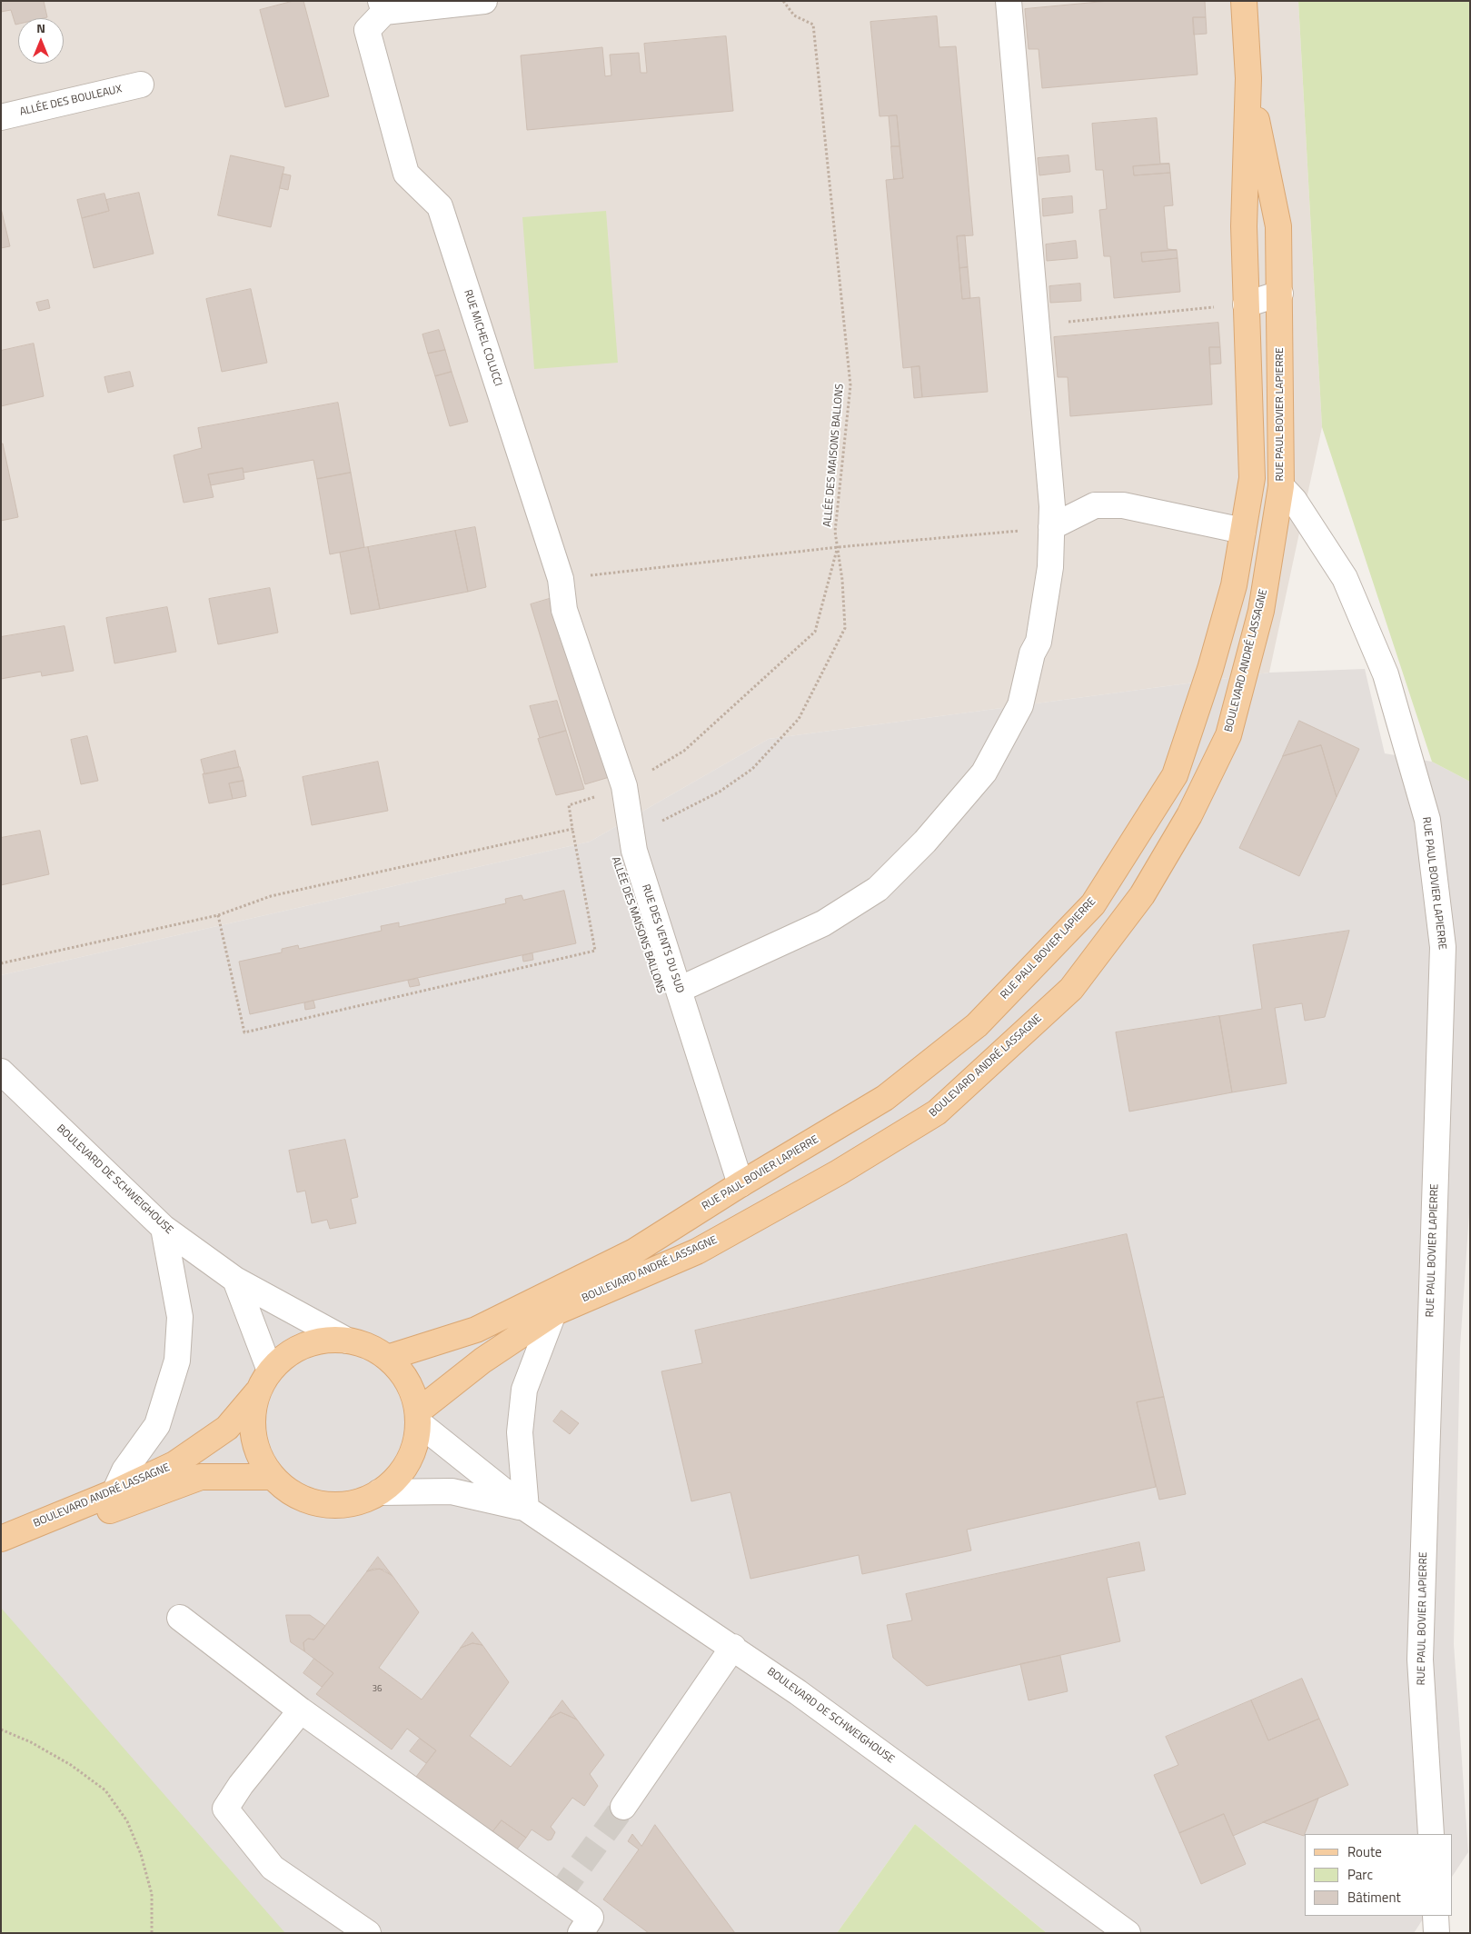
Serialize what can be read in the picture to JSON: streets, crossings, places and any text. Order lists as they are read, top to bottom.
{
  "streets": {
    "main road": ["RUE PAUL BOVIER LAPIERRE", "BOULEVARD ANDRÉ LASSAGNE"],
    "street": [
      "ALLÉE DES BOULEAUX",
      "RUE MICHEL COLUCCI",
      "RUE DES VENTS DU SUD",
      "BOULEVARD DE SCHWEIGHOUSE"
    ],
    "path": ["ALLÉE DES MAISONS BALLONS"]
  },
  "crossings": [
    ["RUE MICHEL COLUCCI", "RUE DES VENTS DU SUD"],
    ["RUE PAUL BOVIER LAPIERRE", "BOULEVARD ANDRÉ LASSAGNE"],
    ["RUE PAUL BOVIER LAPIERRE", "RUE DES VENTS DU SUD"],
    ["ALLÉE DES MAISONS BALLONS", "RUE DES VENTS DU SUD"],
    ["BOULEVARD ANDRÉ LASSAGNE", "BOULEVARD DE SCHWEIGHOUSE"]
  ],
  "house_numbers": ["36"],
  "legend": ["Route", "Parc", "Bâtiment"],
  "north": "top"
}
